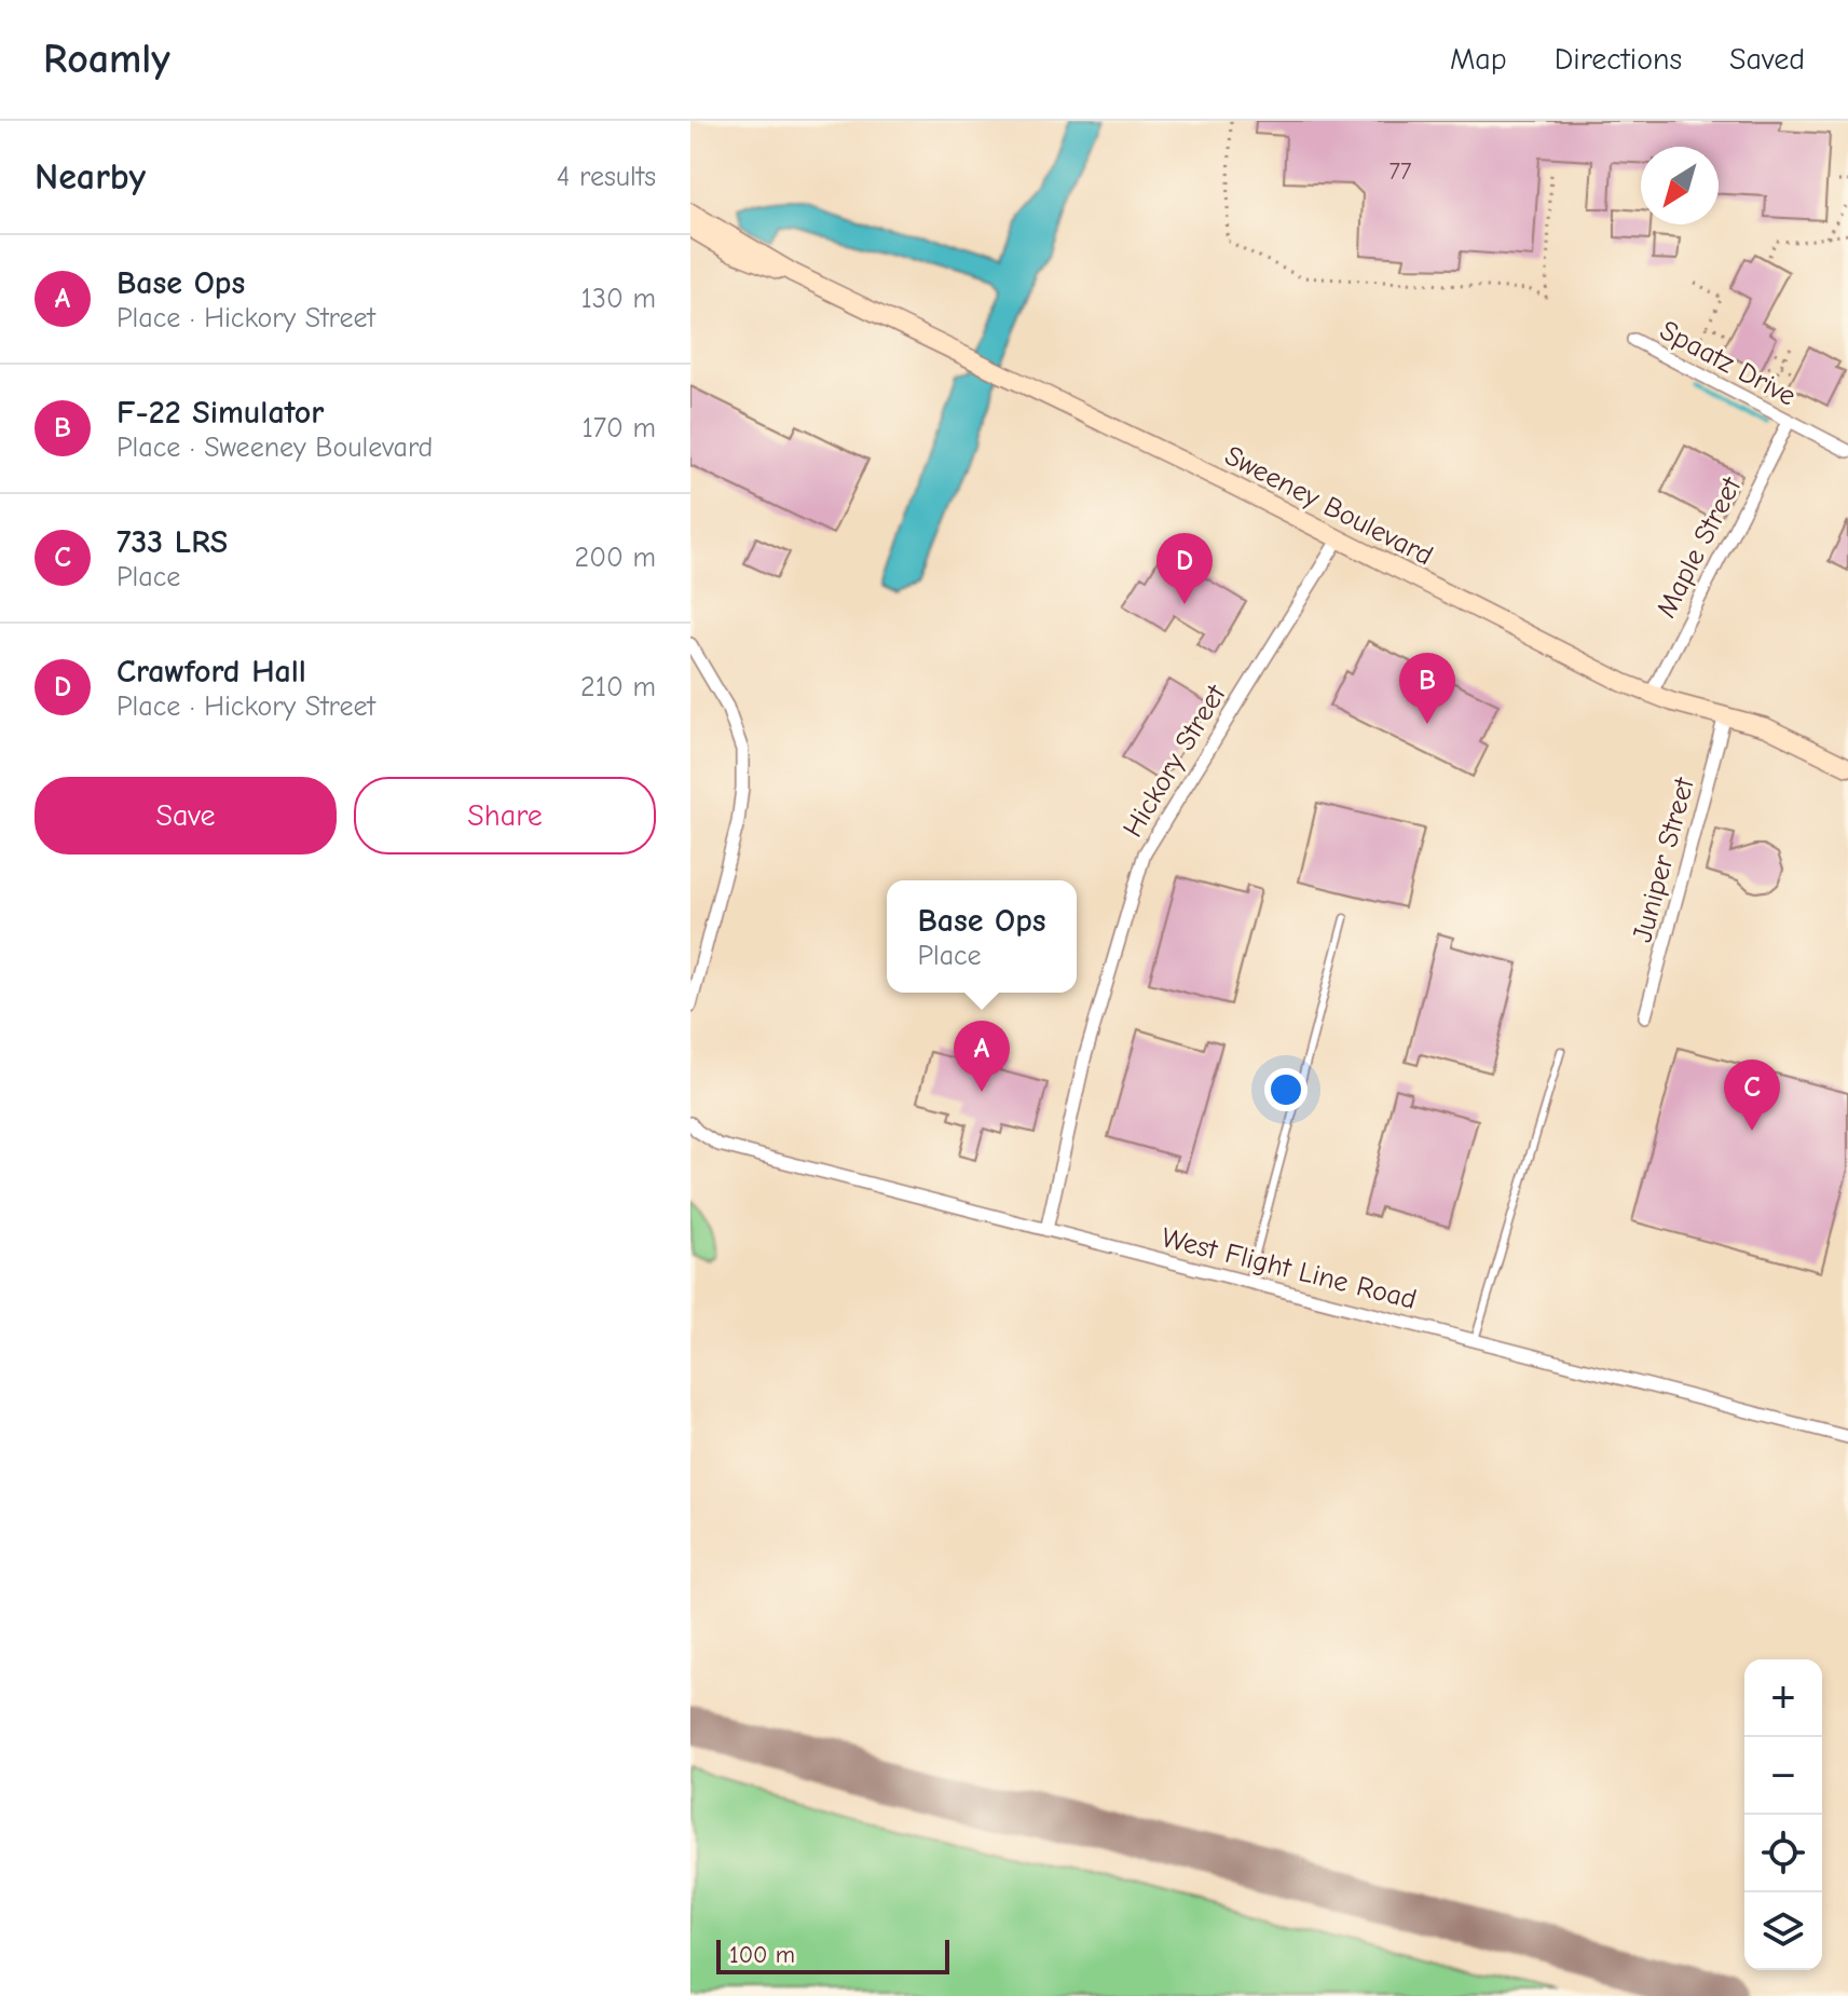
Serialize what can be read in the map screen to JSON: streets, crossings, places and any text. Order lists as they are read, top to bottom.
{
  "streets": {
    "main road": ["Sweeney Boulevard"],
    "street": [
      "Spaatz Drive",
      "Maple Street",
      "Hickory Street",
      "Juniper Street",
      "West Flight Line Road"
    ]
  },
  "crossings": [
    ["Spaatz Drive", "Maple Street"],
    ["Sweeney Boulevard", "Maple Street"],
    ["Sweeney Boulevard", "Hickory Street"],
    ["Sweeney Boulevard", "Juniper Street"],
    ["Hickory Street", "West Flight Line Road"]
  ],
  "house_numbers": ["77"],
  "scale_bar": "100 m",
  "north": "bottom left",
  "page": {
    "header": "Roamly",
    "nav": ["Map", "Directions", "Saved"],
    "heading": ["Nearby", "4 results"],
    "list": [
      {
        "mark": "A",
        "name": "Base Ops",
        "note": "Place · Hickory Street",
        "value": "130 m"
      },
      {
        "mark": "B",
        "name": "F-22 Simulator",
        "note": "Place · Sweeney Boulevard",
        "value": "170 m"
      },
      {
        "mark": "C",
        "name": "733 LRS",
        "note": "Place",
        "value": "200 m"
      },
      {
        "mark": "D",
        "name": "Crawford Hall",
        "note": "Place · Hickory Street",
        "value": "210 m"
      }
    ],
    "pins": [
      "D",
      "B",
      "A",
      "C"
    ],
    "buttons": ["Save", "Share"],
    "popup": ["Base Ops", "Place"],
    "map_buttons": ["+", "−"],
    "scale": "100 m"
  }
}
